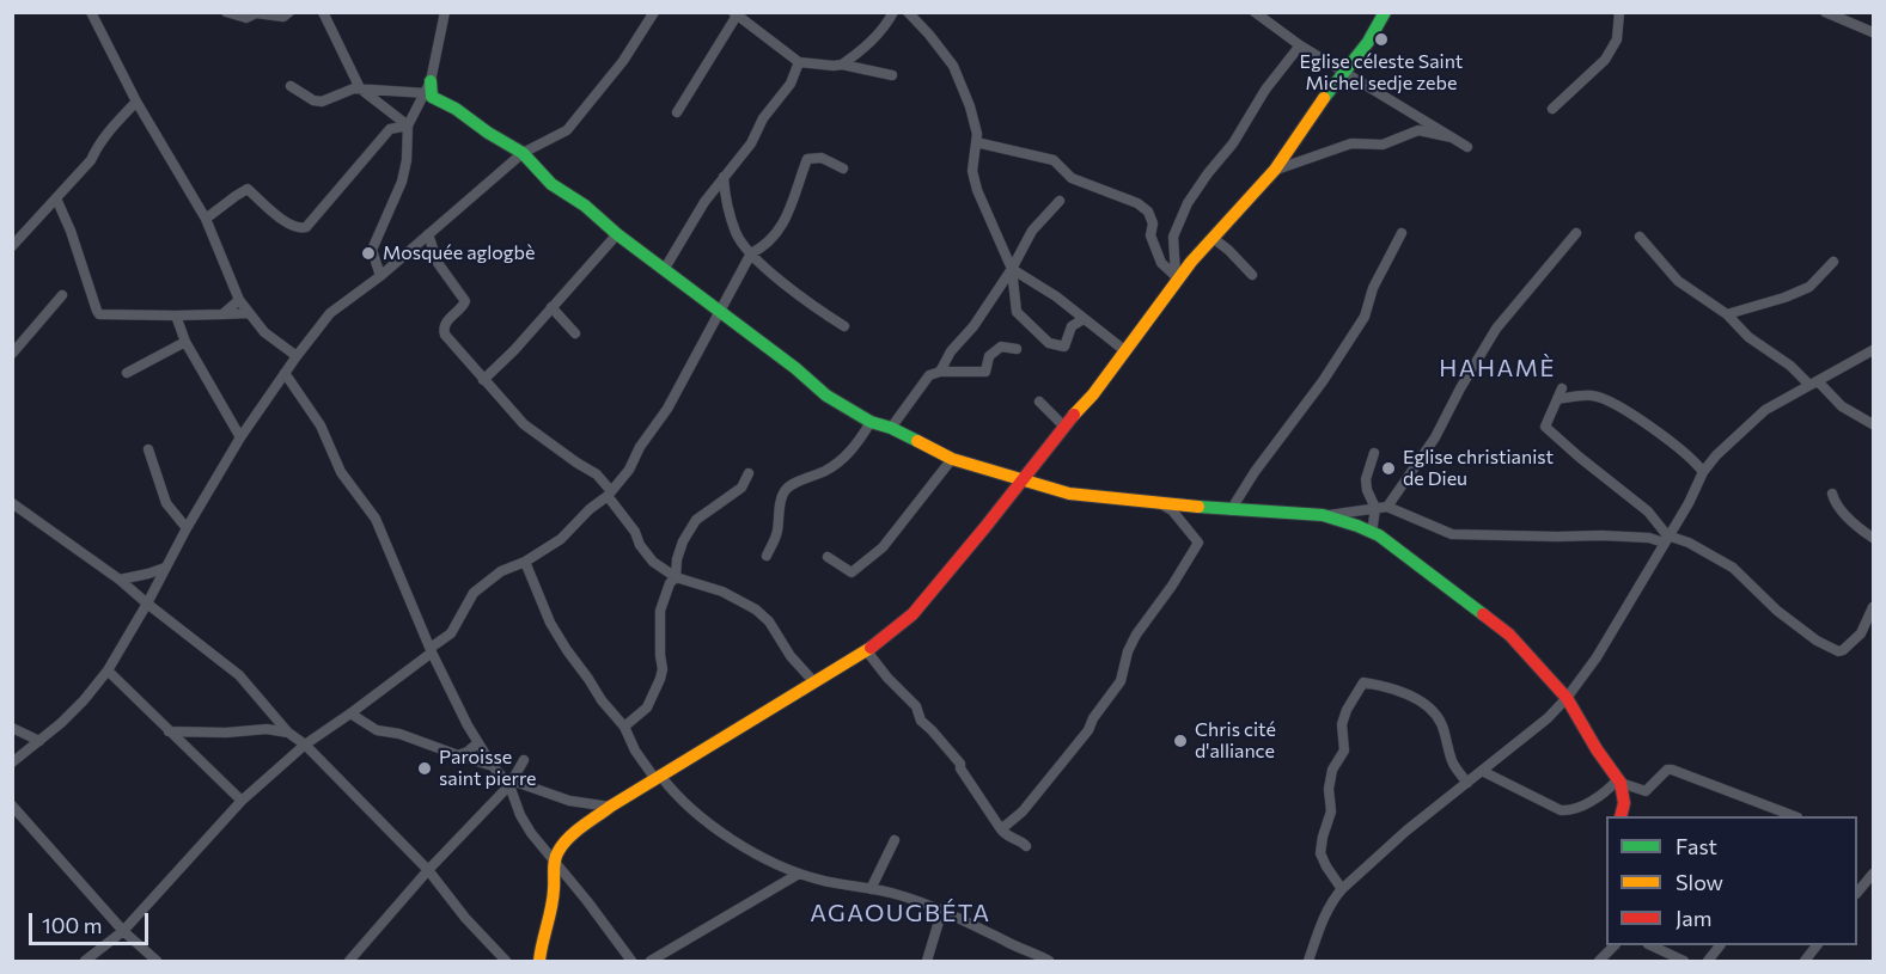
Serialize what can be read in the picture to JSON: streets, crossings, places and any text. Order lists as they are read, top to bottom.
{
  "districts": ["HAHAMÈ", "AGAOUGBÉTA"],
  "places": [
    "Eglise céleste Saint Michel sedje zebe",
    "Mosquée aglogbè",
    "Eglise christianist de Dieu",
    "Chris cité d'alliance",
    "Paroisse saint pierre"
  ],
  "legend": ["Fast", "Slow", "Jam"],
  "scale_bar": "100 m"
}
